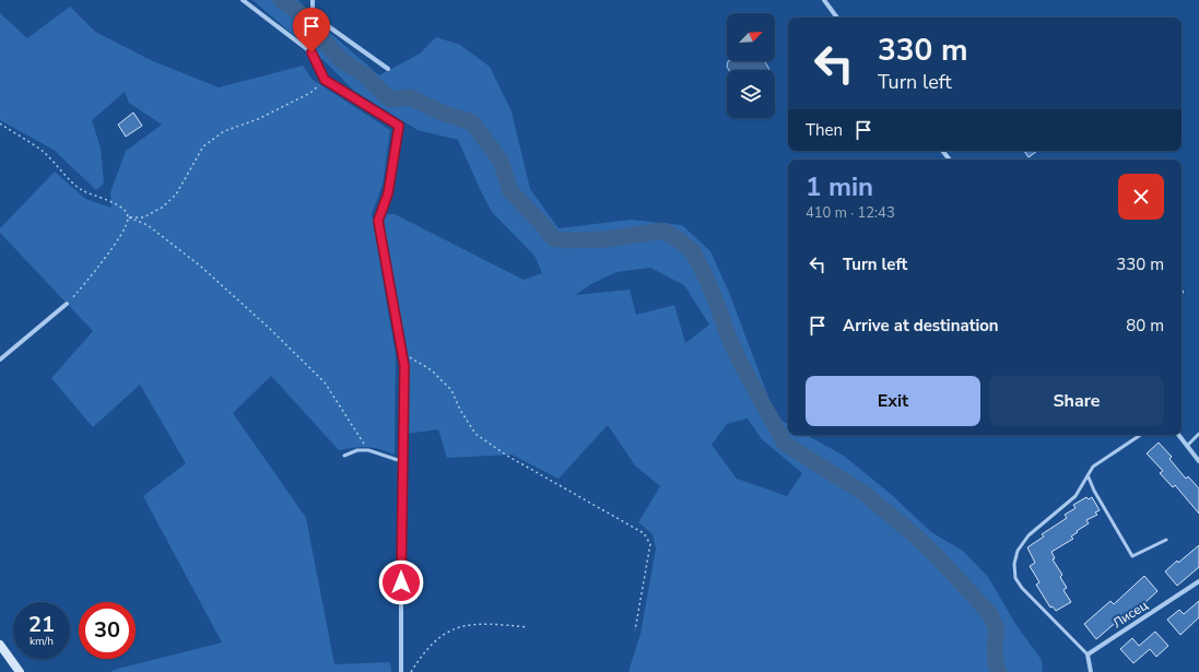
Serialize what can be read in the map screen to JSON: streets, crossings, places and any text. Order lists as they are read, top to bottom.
{
  "streets": {
    "street": ["Лисец"]
  },
  "north": "top right",
  "page": {
    "turn": ["330 m", "Turn left"],
    "then": "Then",
    "heading": ["1 min", "410 m · 12:43"],
    "list": [
      {
        "name": "Turn left",
        "value": "330 m"
      },
      {
        "name": "Arrive at destination",
        "value": "80 m"
      }
    ],
    "buttons": ["Exit", "Share"],
    "speed": "21 km/h",
    "limit": "30"
  }
}
